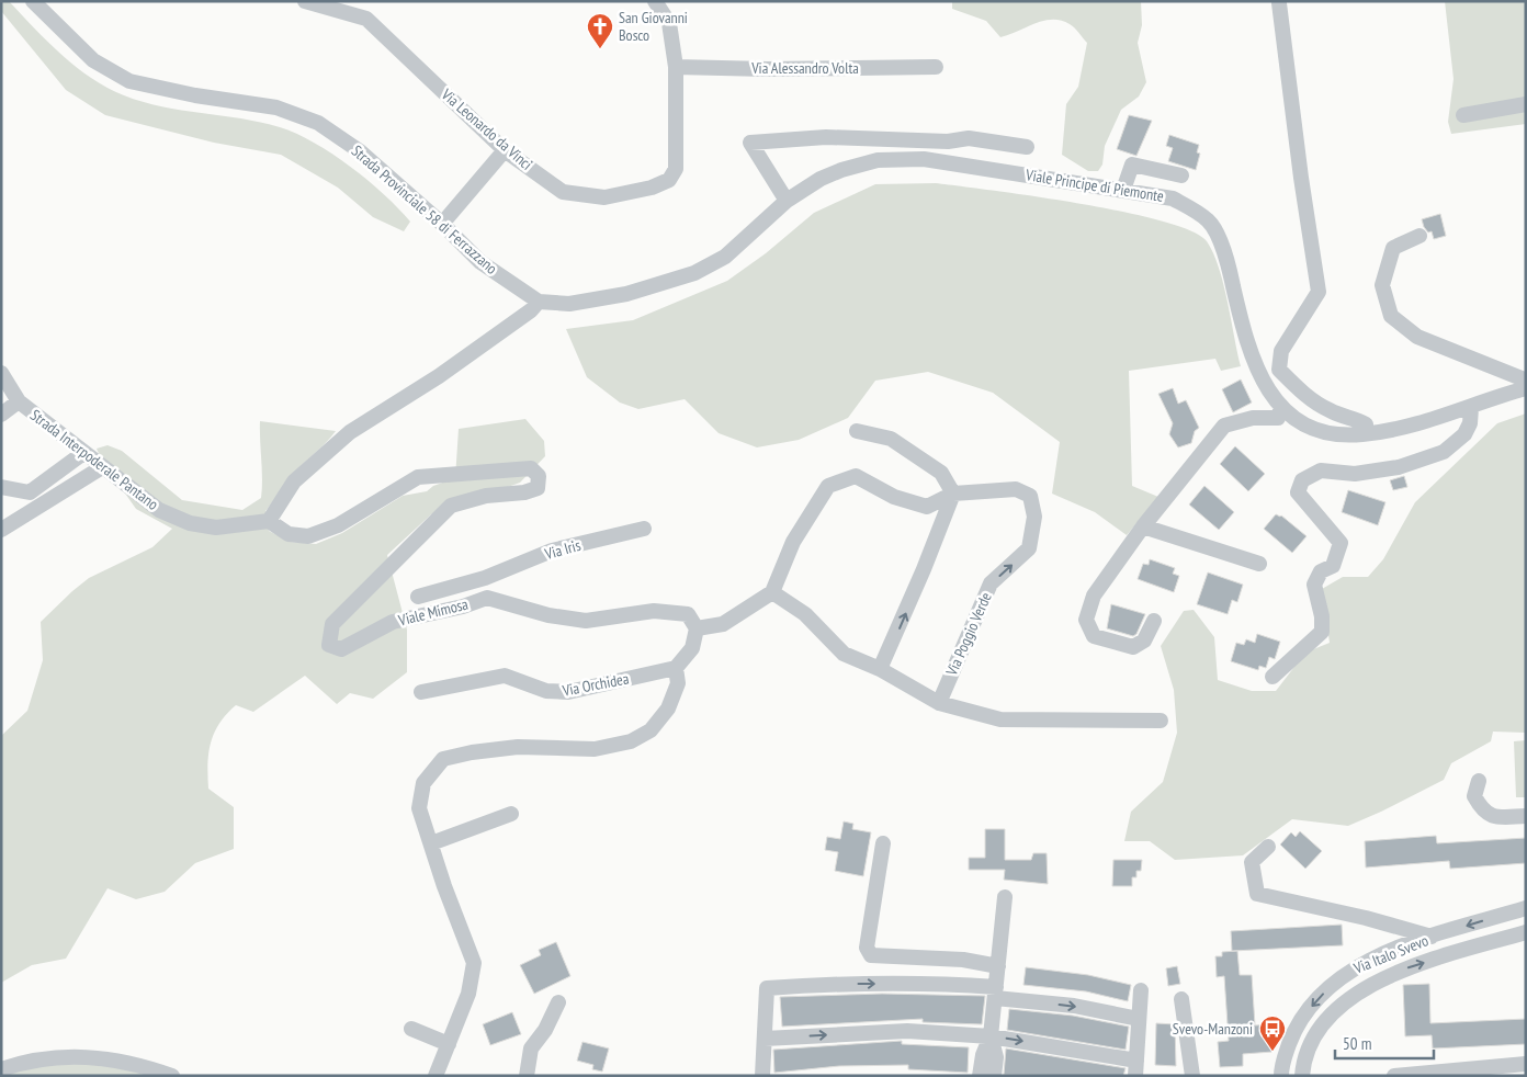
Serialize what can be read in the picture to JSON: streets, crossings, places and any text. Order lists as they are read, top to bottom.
{
  "streets": {
    "street": [
      "Via Alessandro Volta",
      "Via Leonardo da Vinci",
      "Viale Principe di Piemonte",
      "Strada Provinciale 58 di Ferrazzano",
      "Strada Interpoderale Pantano",
      "Via Iris",
      "Viale Mimosa",
      "Via Poggio Verde",
      "Via Orchidea",
      "Via Italo Svevo"
    ]
  },
  "crossings": [
    ["Via Alessandro Volta", "Via Leonardo da Vinci"],
    ["Strada Interpoderale Pantano", "Viale Mimosa"]
  ],
  "places": {
    "church": ["San Giovanni Bosco"],
    "bus stop": ["Svevo-Manzoni"]
  },
  "scale_bar": "50 m"
}
